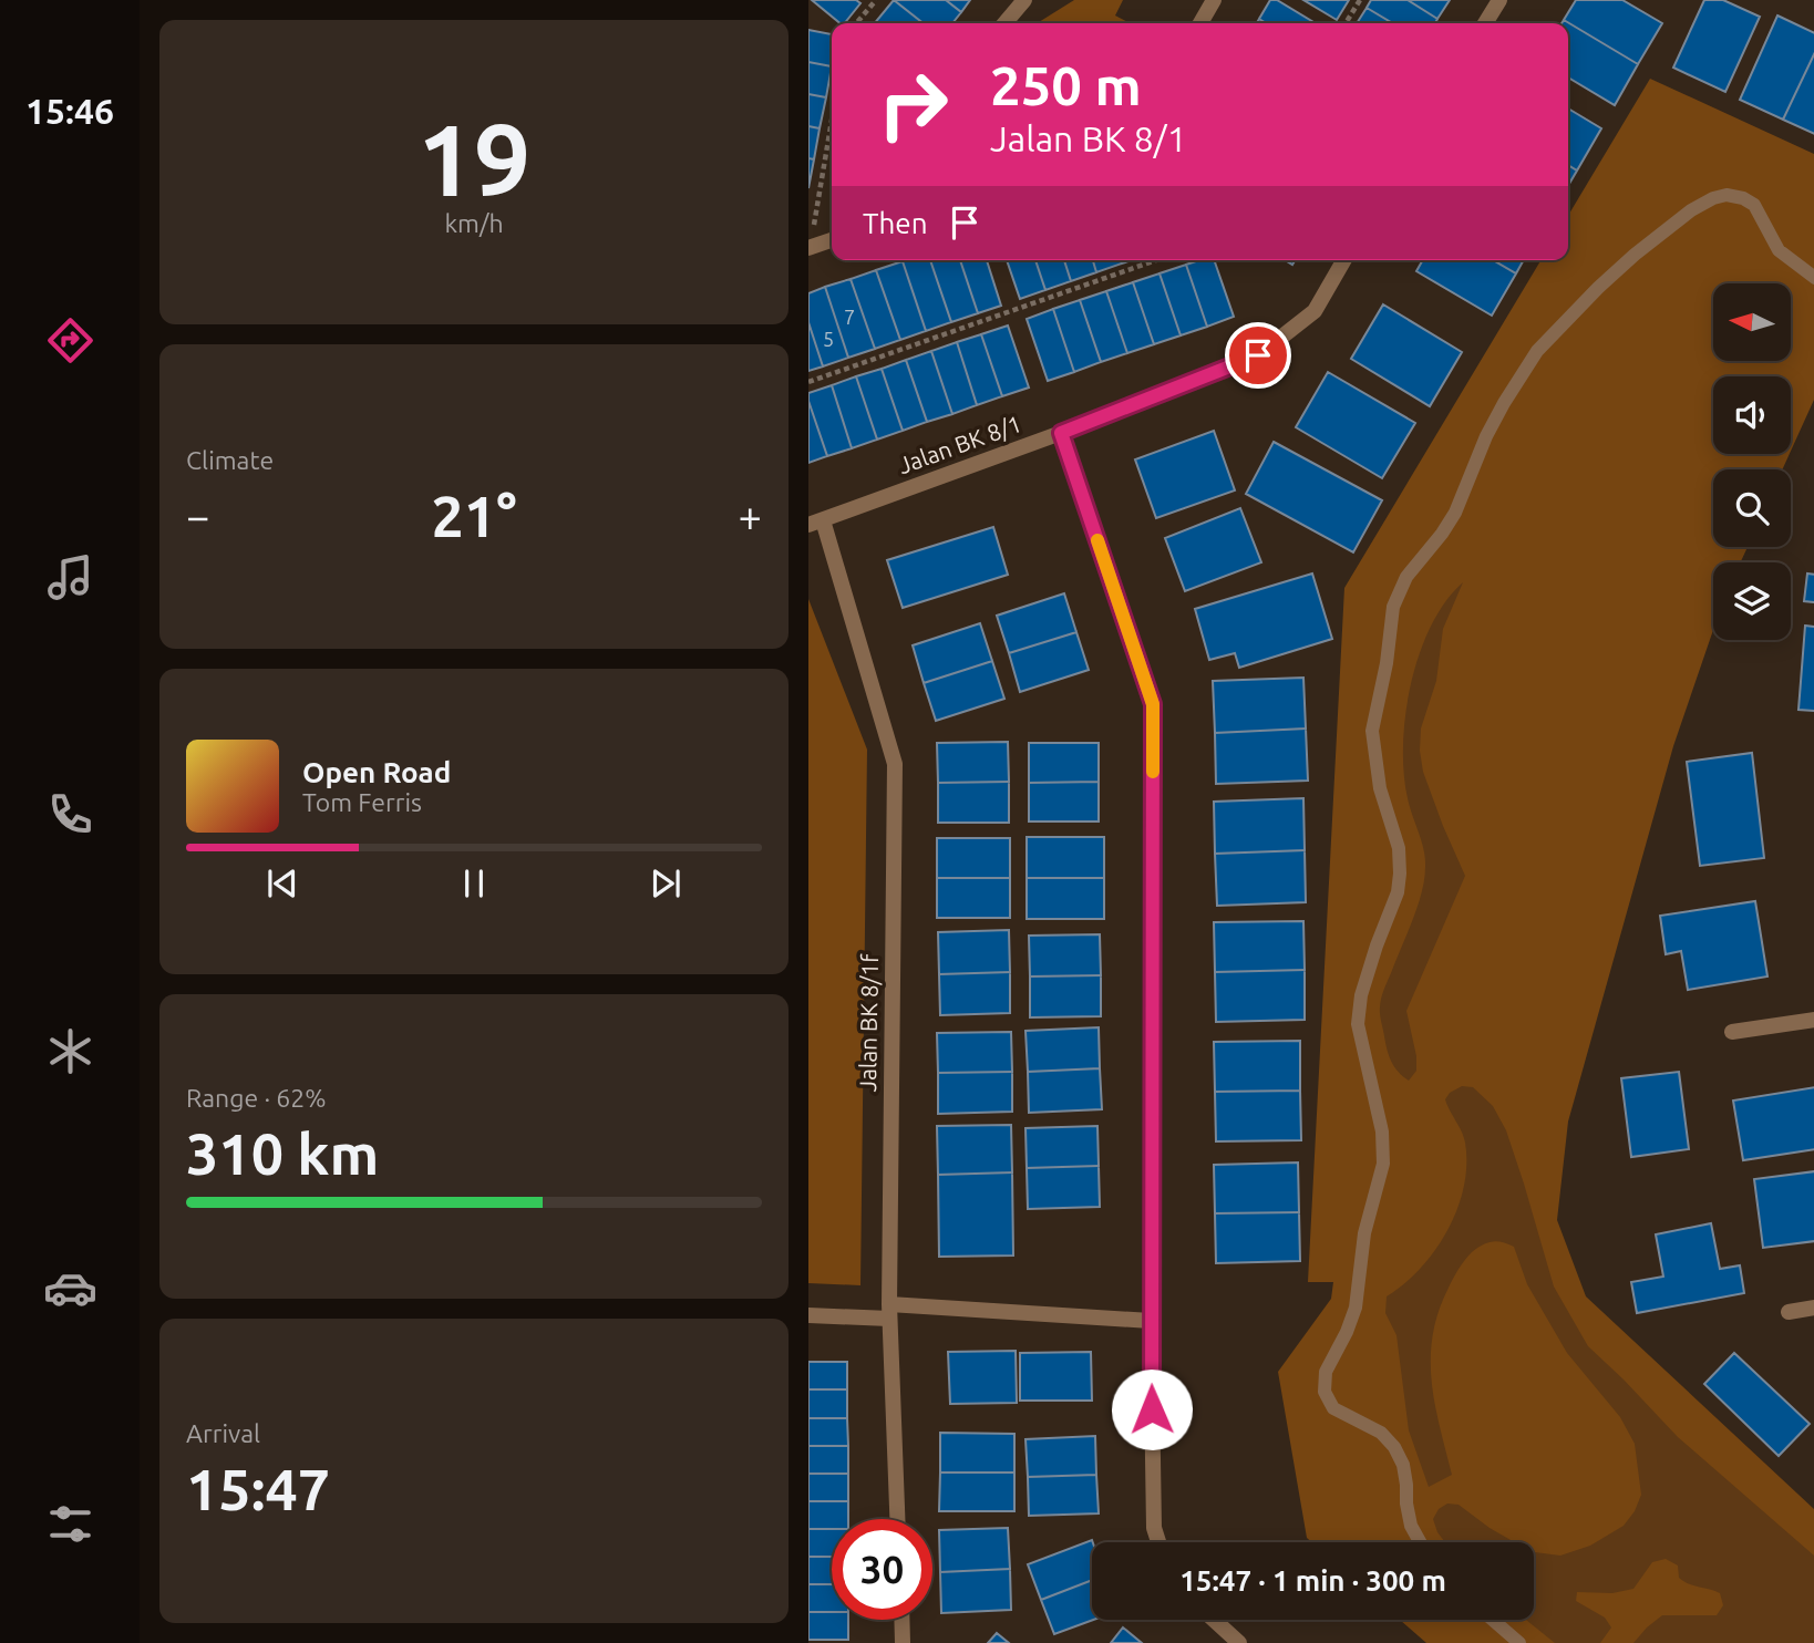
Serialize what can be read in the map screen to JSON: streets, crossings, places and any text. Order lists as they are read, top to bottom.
{
  "streets": {
    "street": ["Jalan BK 8/1", "Jalan BK 8/1f"]
  },
  "crossings": [
    ["Jalan BK 8/1", "Jalan BK 8/1f"]
  ],
  "house_numbers": ["7", "5"],
  "north": "left",
  "page": {
    "tabs": "15:46",
    "tile": [
      ["19", "km/h"],
      "Climate",
      ["Range · 62%", "310 km"],
      ["Arrival", "15:47"]
    ],
    "turn": ["250 m", "Jalan BK 8/1"],
    "then": "Then",
    "heat": ["−", "21°", "+"],
    "song": ["Open Road", "Tom Ferris"],
    "limit": "30",
    "trip": "15:47 · 1 min · 300 m"
  }
}
